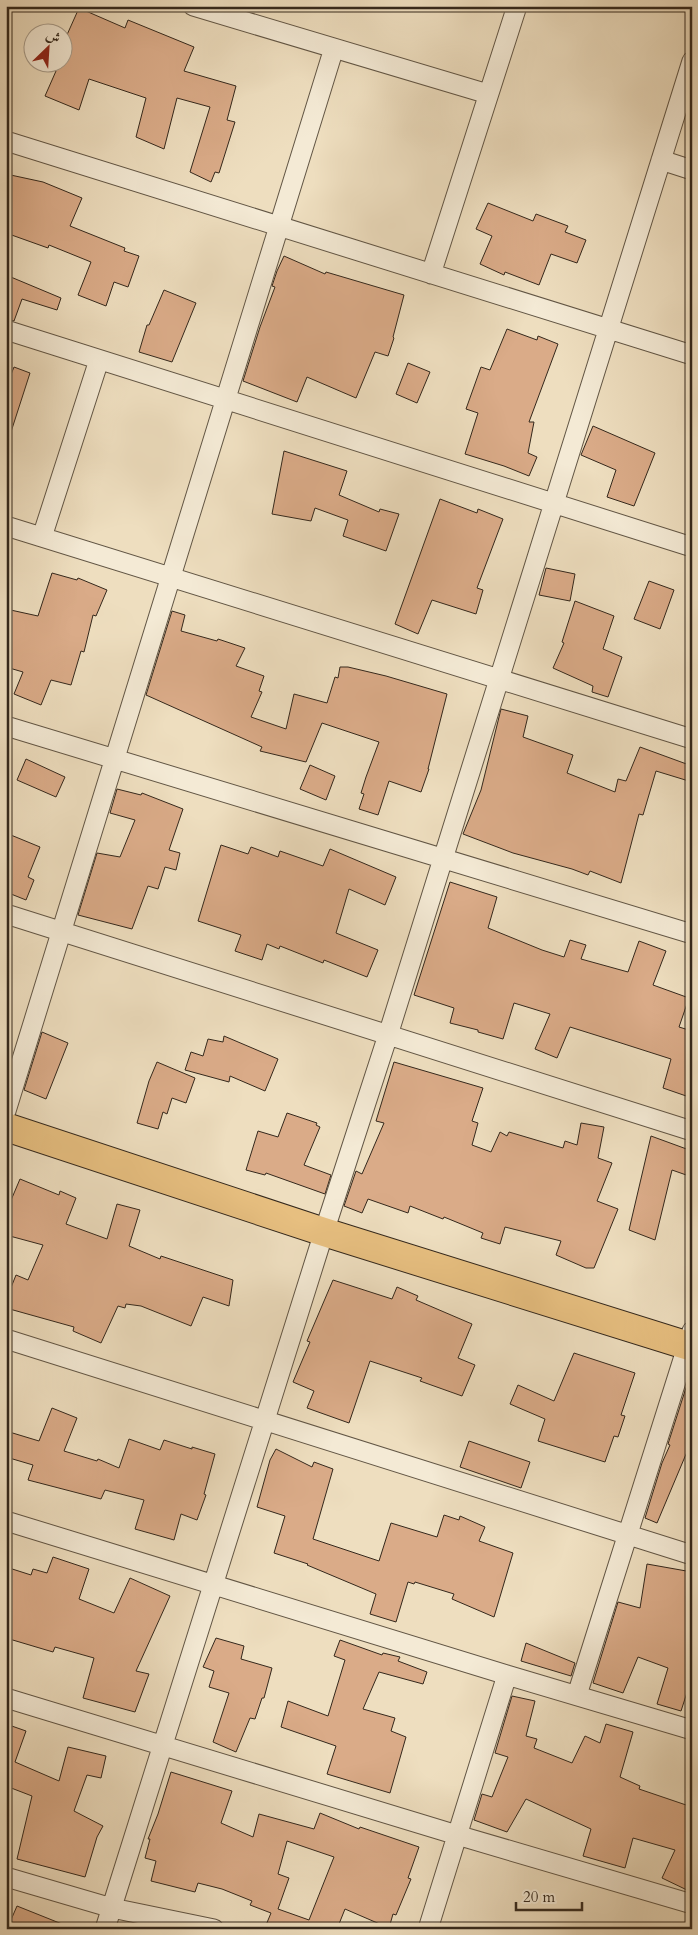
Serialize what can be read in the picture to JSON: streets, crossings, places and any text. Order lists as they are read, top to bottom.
{
  "scale_bar": "20 m",
  "north": "top right"
}
